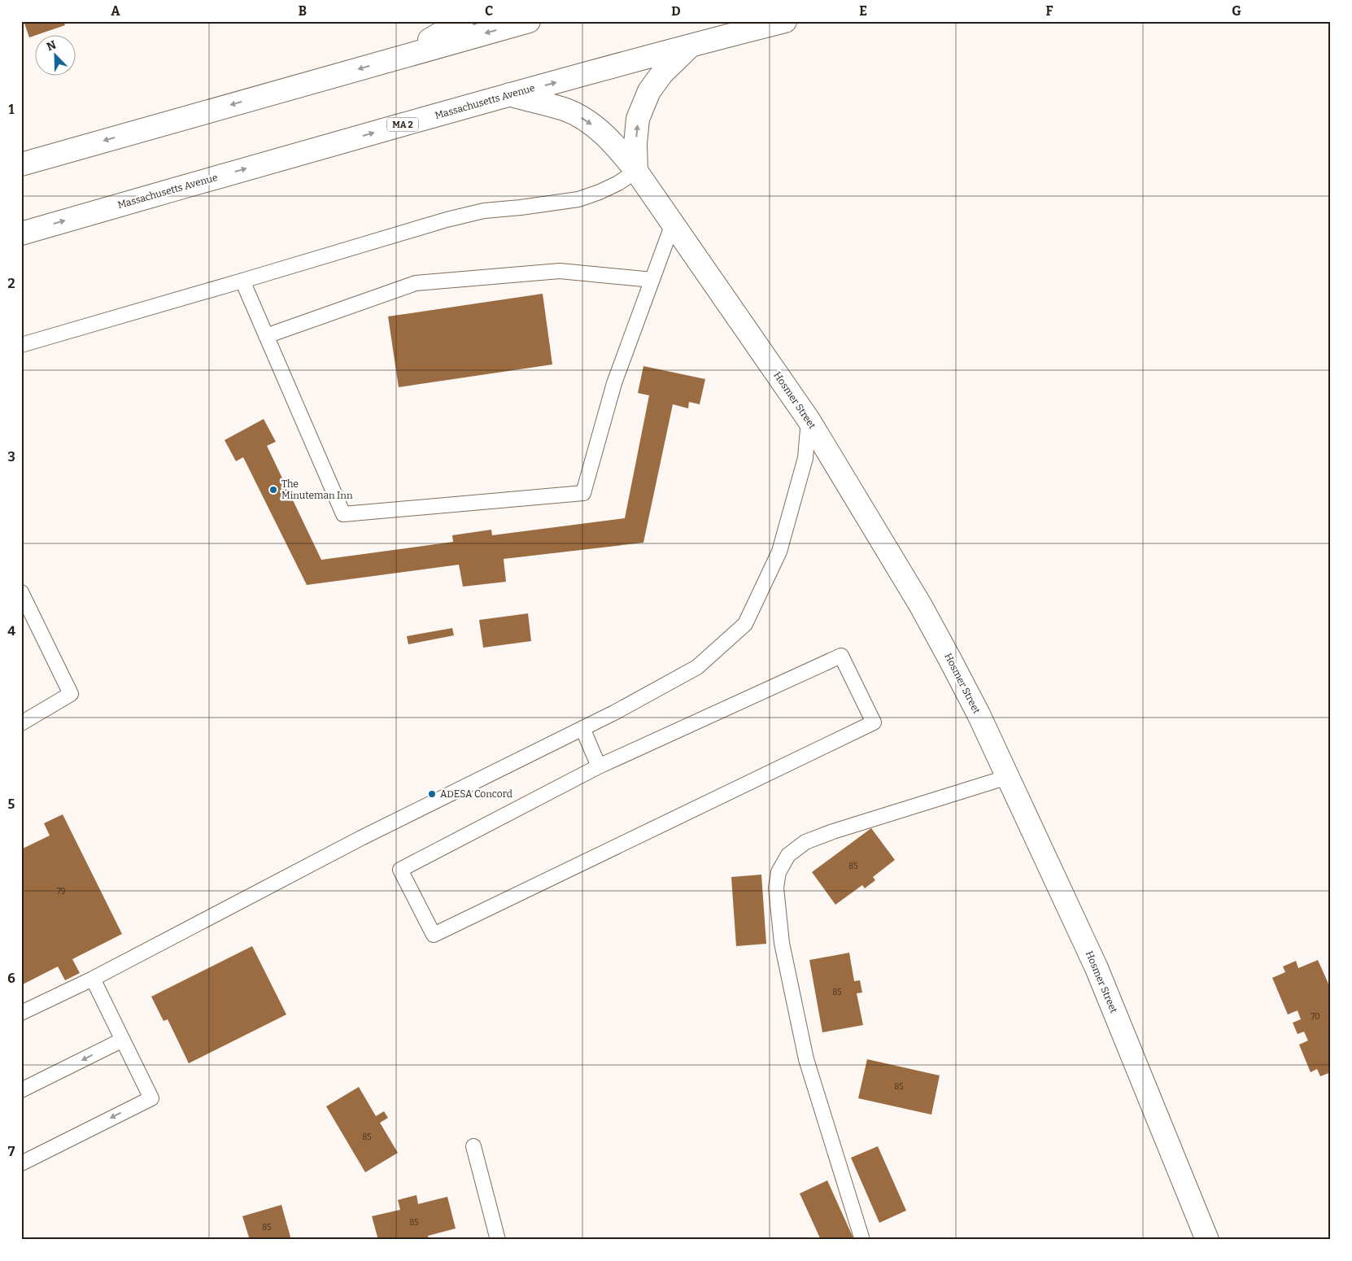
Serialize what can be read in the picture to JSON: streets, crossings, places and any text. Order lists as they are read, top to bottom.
{
  "streets": {
    "main road": ["Massachusetts Avenue", "MA 2", "Hosmer Street"]
  },
  "crossings": [
    ["Massachusetts Avenue", "Hosmer Street"]
  ],
  "places": ["The Minuteman Inn", "ADESA Concord"],
  "house_numbers": [
    "85",
    "79",
    "85",
    "70",
    "85",
    "85",
    "85",
    "85"
  ],
  "north": "top left",
  "grid": {
    "columns": [
      "A",
      "B",
      "C",
      "D",
      "E",
      "F",
      "G"
    ],
    "rows": [
      "1",
      "2",
      "3",
      "4",
      "5",
      "6",
      "7"
    ]
  }
}
